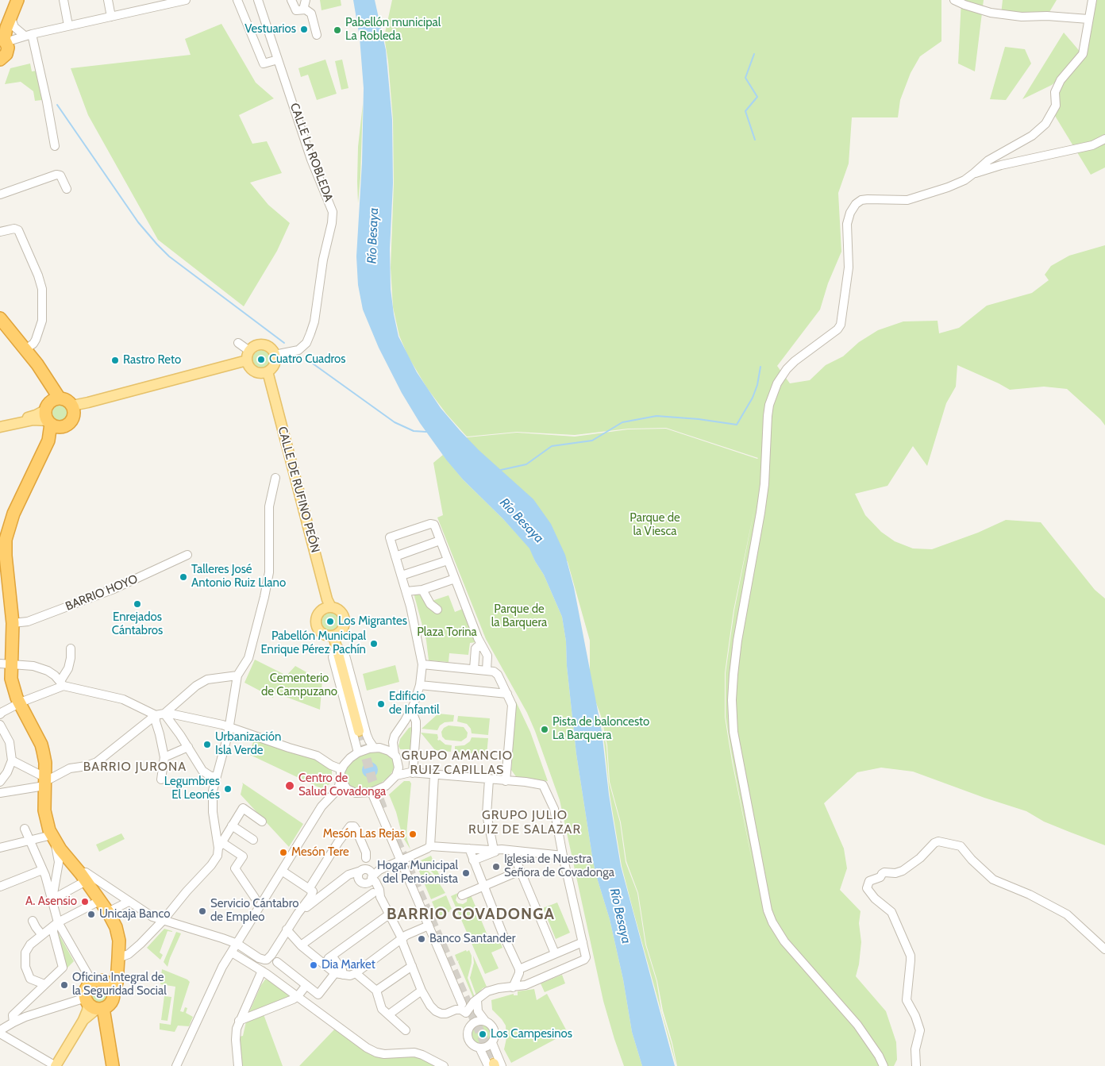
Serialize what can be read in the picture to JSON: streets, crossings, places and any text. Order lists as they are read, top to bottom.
{
  "streets": {
    "main road": ["CALLE DE RUFINO PEÓN"],
    "street": ["CALLE LA ROBLEDA", "BARRIO HOYO"]
  },
  "crossings": [
    ["CALLE LA ROBLEDA", "CALLE DE RUFINO PEÓN"]
  ],
  "districts": [
    "GRUPO AMANCIO RUIZ CAPILLAS",
    "BARRIO JURONA",
    "GRUPO JULIO RUIZ DE SALAZAR",
    "BARRIO COVADONGA"
  ],
  "water": ["Río Besaya"],
  "parks": [
    "Parque de la Viesca",
    "Parque de la Barquera",
    "Plaza Torina",
    "Cementerio de Campuzano"
  ],
  "places": [
    "Vestuarios",
    "Pabellón municipal La Robleda",
    "Cuatro Cuadros",
    "Rastro Reto",
    "Talleres José Antonio Ruiz Llano",
    "Enrejados Cántabros",
    "Los Migrantes",
    "Pabellón Municipal Enrique Pérez Pachín",
    "Edificio de Infantil",
    "Pista de baloncesto La Barquera",
    "Urbanización Isla Verde",
    "Centro de Salud Covadonga",
    "Legumbres El Leonés",
    "Mesón Las Rejas",
    "Mesón Tere",
    "Iglesia de Nuestra Señora de Covadonga",
    "Hogar Municipal del Pensionista",
    "A. Asensio",
    "Servicio Cántabro de Empleo",
    "Unicaja Banco",
    "Banco Santander",
    "Dia Market",
    "Oficina Integral de la Seguridad Social",
    "Los Campesinos"
  ]
}
